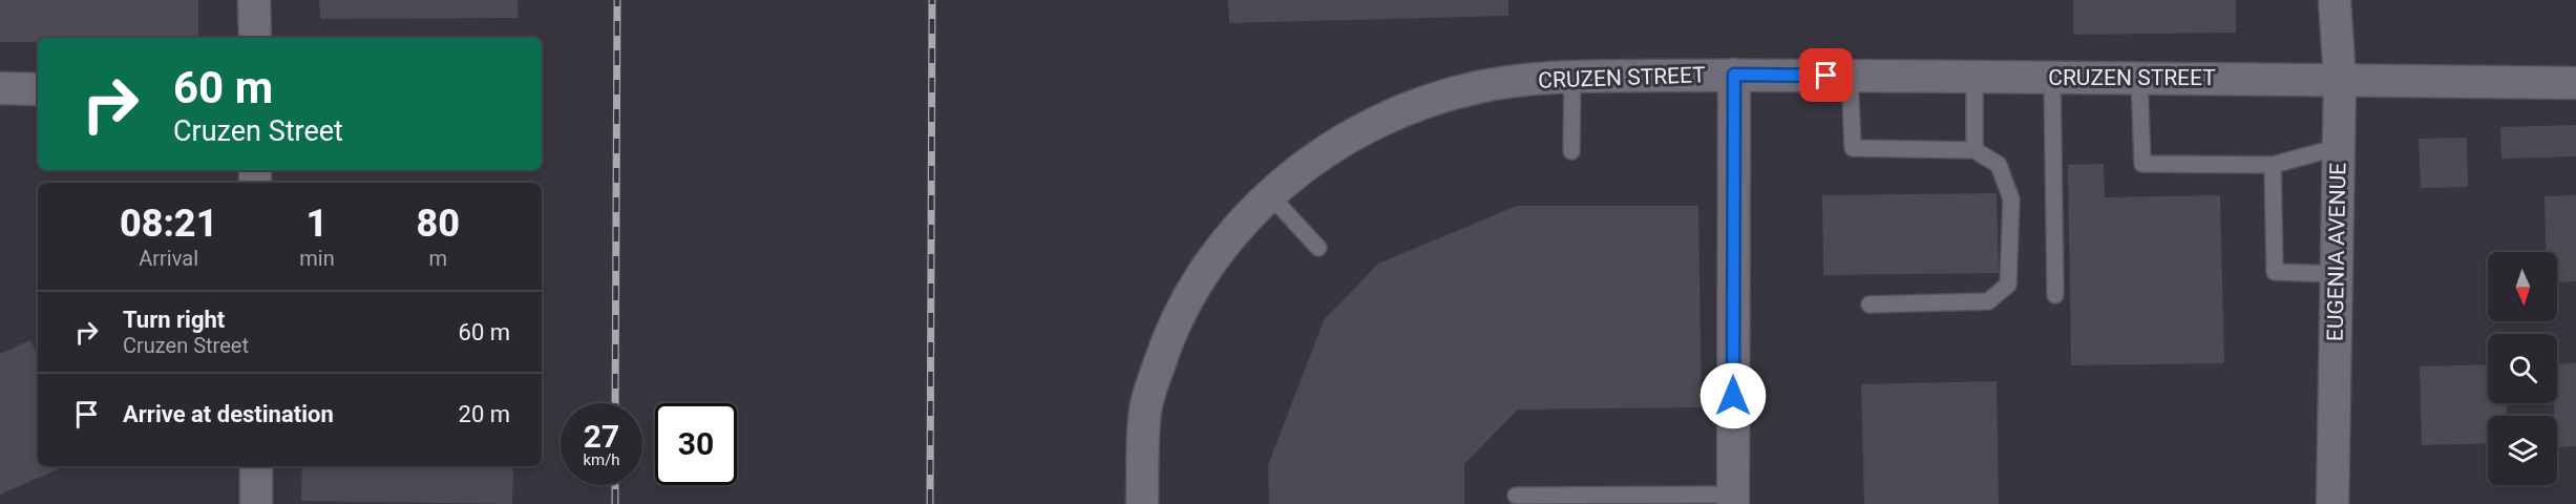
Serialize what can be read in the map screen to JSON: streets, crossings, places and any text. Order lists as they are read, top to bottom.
{
  "streets": {
    "street": ["CRUZEN STREET", "EUGENIA AVENUE"]
  },
  "crossings": [
    ["CRUZEN STREET", "EUGENIA AVENUE"]
  ],
  "north": "bottom",
  "page": {
    "turn": ["60 m", "Cruzen Street"],
    "eta": [
      "08:21",
      "Arrival",
      "1",
      "min",
      "80",
      "m"
    ],
    "list": [
      {
        "name": "Turn right",
        "note": "Cruzen Street",
        "value": "60 m"
      },
      {
        "name": "Arrive at destination",
        "value": "20 m"
      }
    ],
    "speed": "27 km/h",
    "limit": "30"
  }
}
